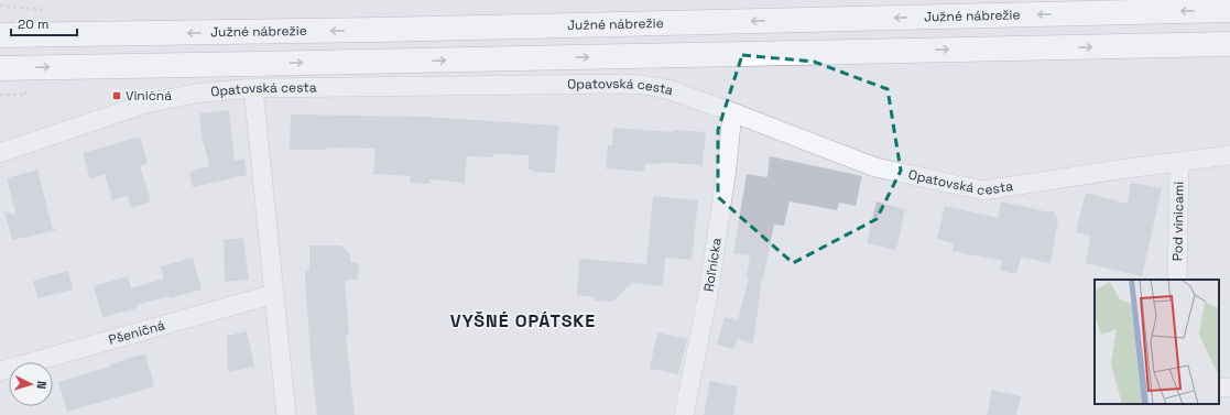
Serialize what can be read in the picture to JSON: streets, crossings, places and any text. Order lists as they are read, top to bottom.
{
  "streets": {
    "highway": ["Južné nábrežie"],
    "street": [
      "Opatovská cesta",
      "Pod vinicami",
      "Roľnícka",
      "Pšeničná"
    ]
  },
  "crossings": [
    ["Opatovská cesta", "Pod vinicami"],
    ["Opatovská cesta", "Roľnícka"]
  ],
  "districts": ["VYŠNÉ OPÁTSKE"],
  "places": {
    "transit": ["Viničná"]
  },
  "scale_bar": "20 m",
  "north": "right"
}
